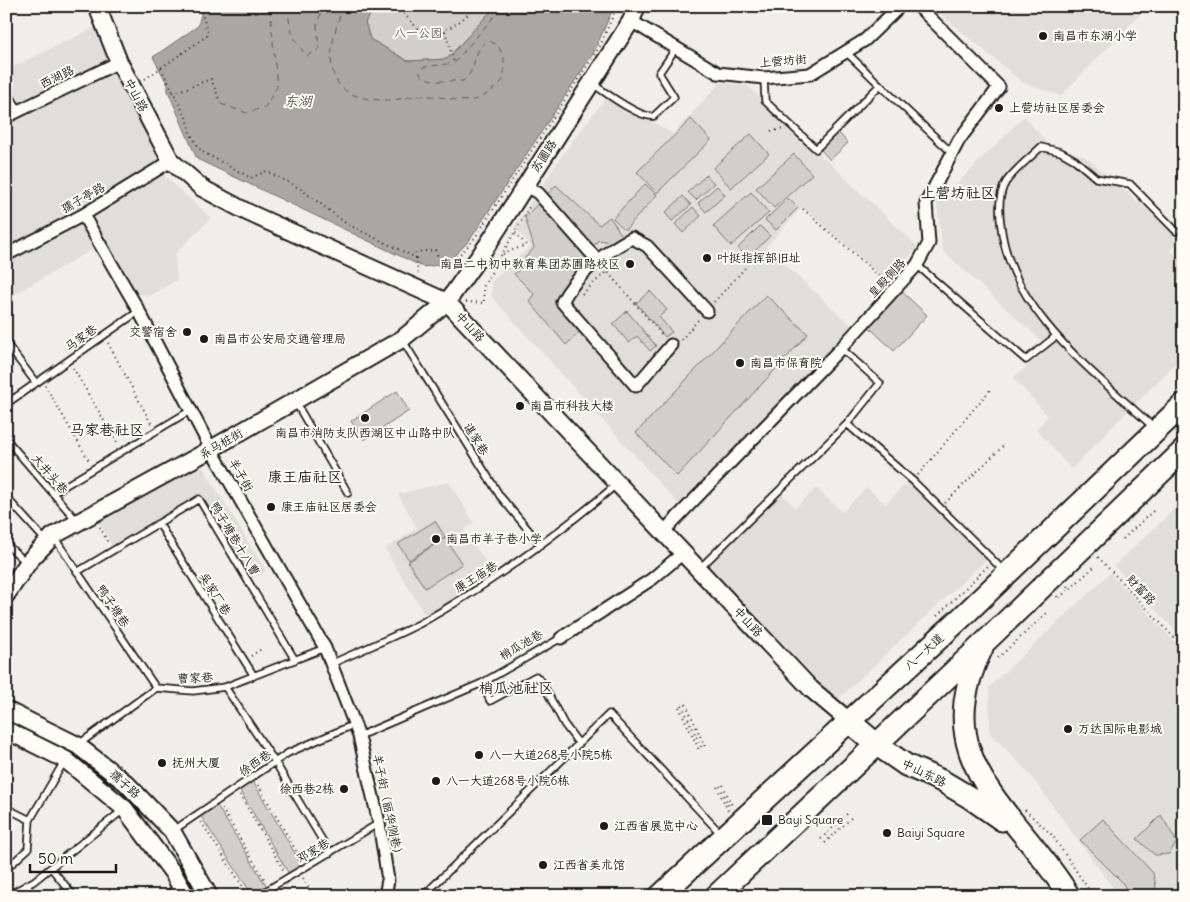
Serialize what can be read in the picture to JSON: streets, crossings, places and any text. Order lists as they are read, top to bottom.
{
  "streets": {
    "highway": ["八一大道", "中山东路"],
    "main road": [
      "中山路",
      "苏圃路",
      "系马桩街",
      "孺子路"
    ],
    "street": [
      "上营坊街",
      "西湖路",
      "孺子亭路",
      "皇殿侧路",
      "羊子街",
      "梢瓜池巷",
      "羊子街（丽华侧巷）"
    ],
    "lane": [
      "马家巷",
      "谌家巷",
      "大井头巷",
      "鸭子塘巷十八曹",
      "康王庙巷",
      "吴家厂巷",
      "鸭子塘巷",
      "曹家巷",
      "徐西巷",
      "邓家巷"
    ],
    "path": ["财富路"]
  },
  "crossings": [
    ["上营坊街", "苏圃路"],
    ["西湖路", "中山路"],
    ["中山路", "苏圃路"],
    ["中山路", "孺子亭路"],
    ["中山路", "皇殿侧路"],
    ["中山路", "系马桩街"],
    ["中山路", "康王庙巷"],
    ["中山路", "梢瓜池巷"],
    ["中山路", "中山东路"],
    ["苏圃路", "系马桩街"],
    ["孺子亭路", "羊子街"],
    ["马家巷", "羊子街"],
    ["谌家巷", "系马桩街"],
    ["谌家巷", "康王庙巷"],
    ["系马桩街", "大井头巷"],
    ["系马桩街", "羊子街"],
    ["系马桩街", "鸭子塘巷"],
    ["羊子街", "康王庙巷"],
    ["羊子街", "曹家巷"],
    ["羊子街", "徐西巷"],
    ["羊子街", "羊子街（丽华侧巷）"],
    ["鸭子塘巷十八曹", "吴家厂巷"],
    ["鸭子塘巷十八曹", "鸭子塘巷"],
    ["鸭子塘巷十八曹", "曹家巷"],
    ["吴家厂巷", "曹家巷"],
    ["鸭子塘巷", "曹家巷"],
    ["梢瓜池巷", "羊子街（丽华侧巷）"],
    ["八一大道", "中山东路"],
    ["徐西巷", "孺子路"],
    ["徐西巷", "羊子街（丽华侧巷）"],
    ["羊子街（丽华侧巷）", "邓家巷"]
  ],
  "districts": [
    "上营坊社区",
    "马家巷社区",
    "康王庙社区",
    "梢瓜池社区"
  ],
  "water": ["东湖"],
  "parks": ["八一公园"],
  "places": {
    "other": [
      "南昌市东湖小学",
      "上营坊社区居委会",
      "叶挺指挥部旧址",
      "南昌二中初中教育集团苏圃路校区",
      "交警宿舍",
      "南昌市公安局交通管理局",
      "南昌市保育院",
      "南昌市科技大楼",
      "南昌市消防支队西湖区中山路中队",
      "康王庙社区居委会",
      "南昌市羊子巷小学",
      "万达国际电影城",
      "八一大道268号小院5栋",
      "抚州大厦",
      "八一大道268号小院6栋",
      "徐西巷2栋",
      "江西省展览中心",
      "Baiyi Square",
      "江西省美术馆"
    ],
    "transit": ["Bayi Square"]
  },
  "scale_bar": "50 m"
}
